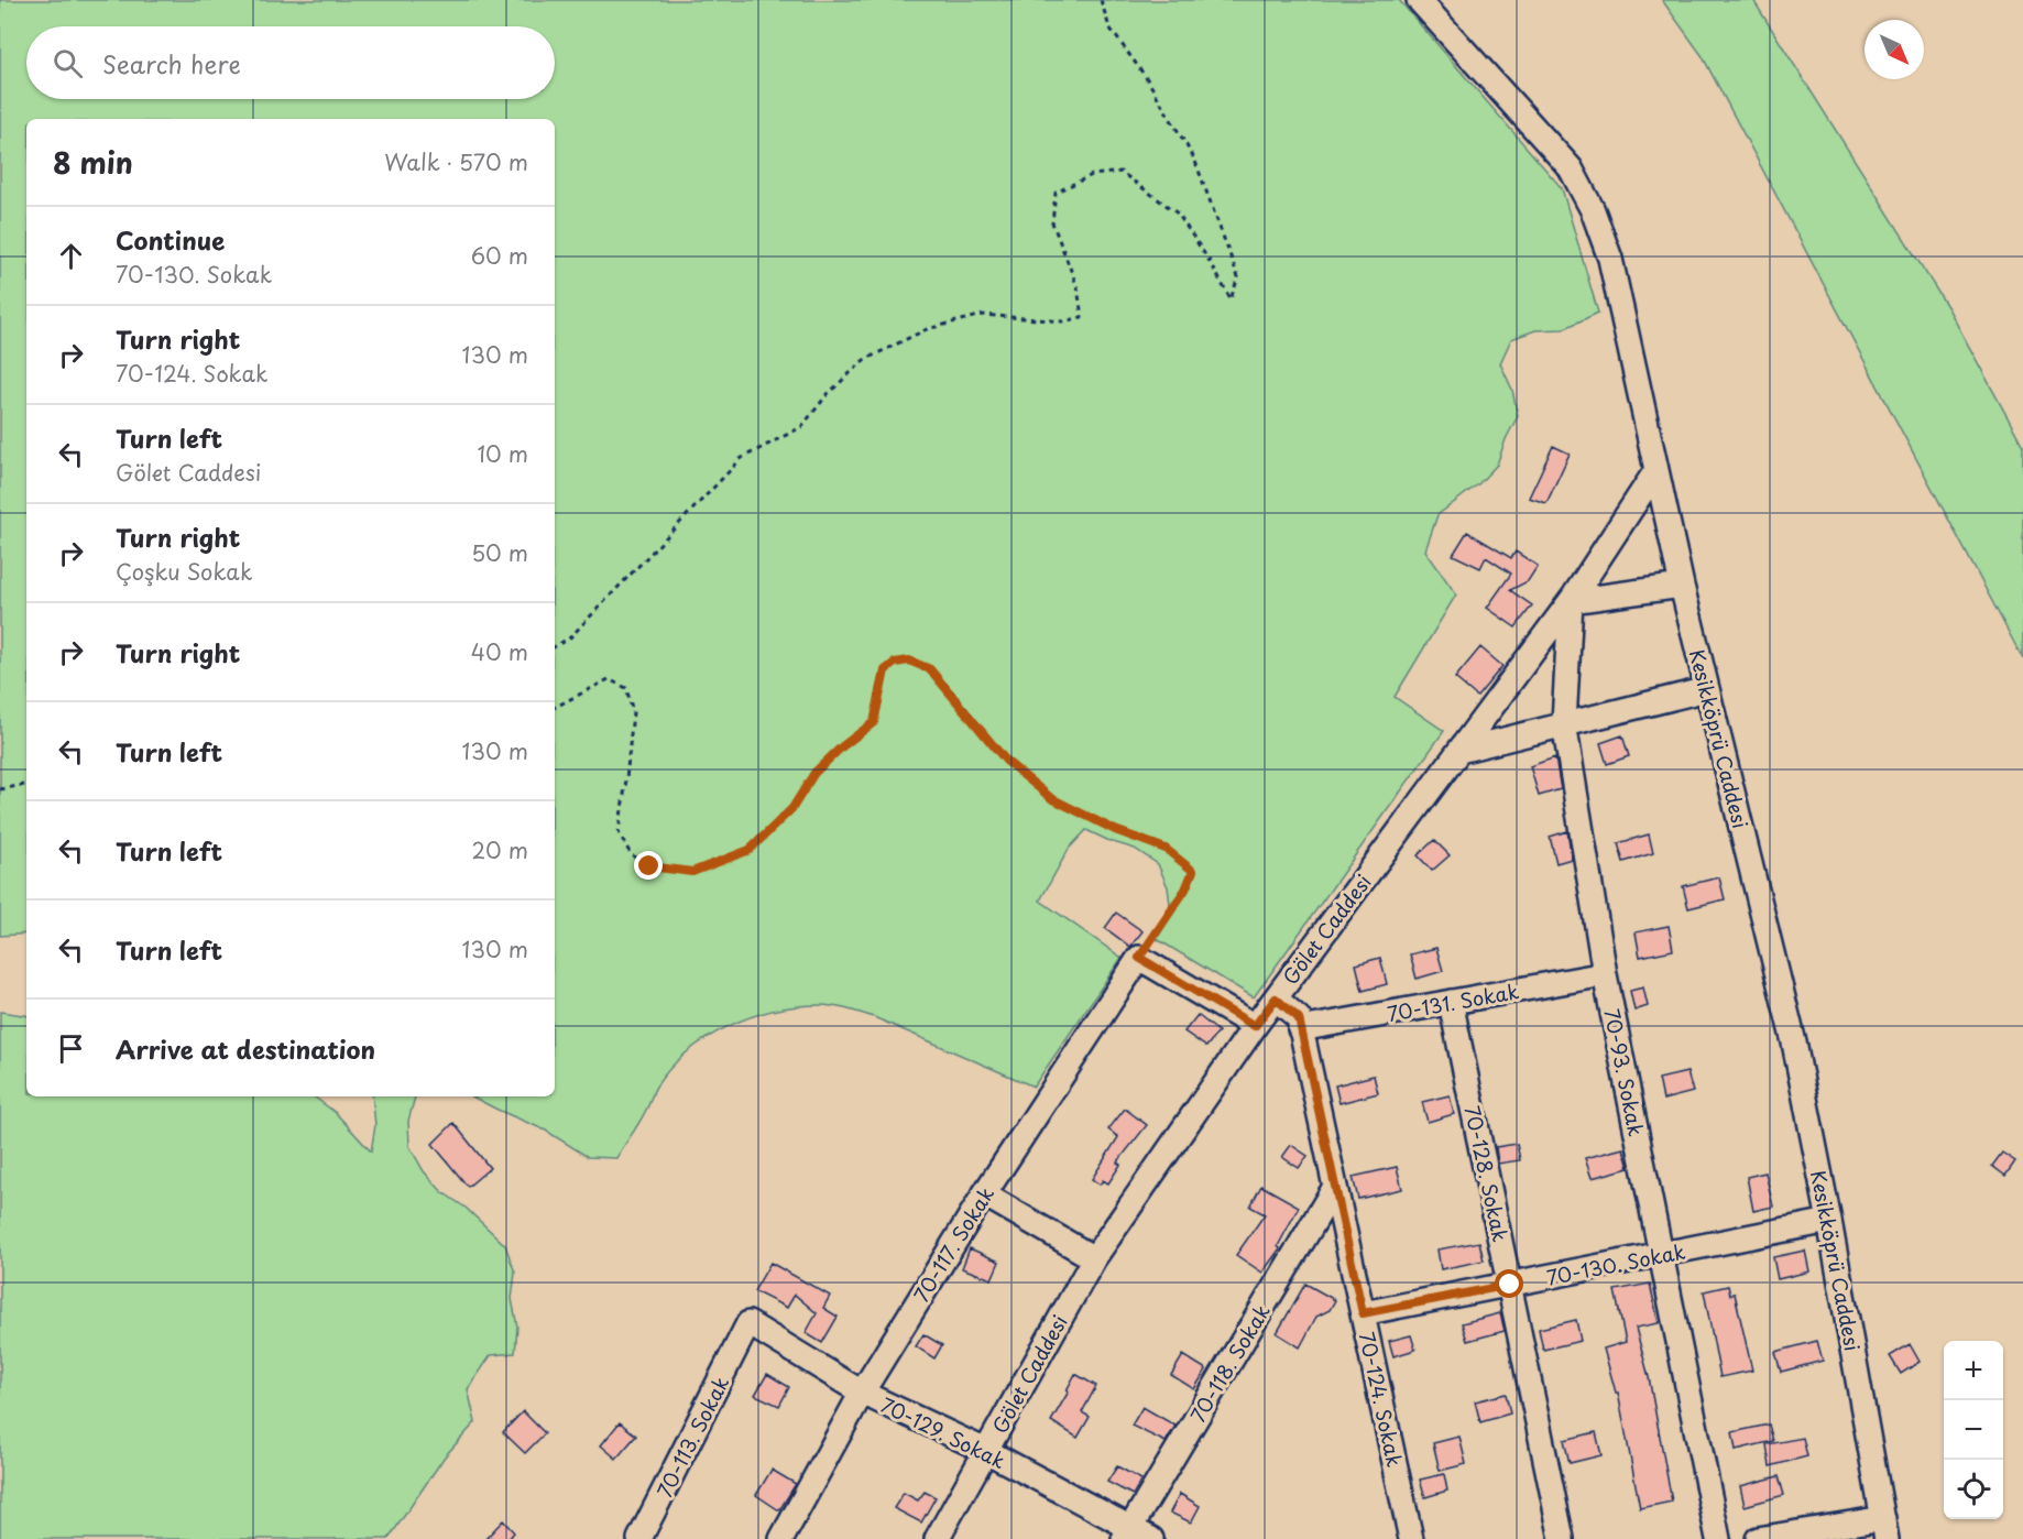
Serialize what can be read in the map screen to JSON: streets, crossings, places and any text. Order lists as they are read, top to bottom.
{
  "streets": {
    "street": [
      "Kesikköprü Caddesi",
      "Gölet Caddesi",
      "70-131. Sokak",
      "70-93. Sokak",
      "70-128. Sokak",
      "70-117. Sokak",
      "70-130. Sokak",
      "70-118. Sokak",
      "70-124. Sokak",
      "70-129. Sokak",
      "70-113. Sokak"
    ]
  },
  "crossings": [
    ["Kesikköprü Caddesi", "Gölet Caddesi"],
    ["Kesikköprü Caddesi", "70-130. Sokak"],
    ["Gölet Caddesi", "70-93. Sokak"],
    ["Gölet Caddesi", "70-124. Sokak"],
    ["Gölet Caddesi", "70-129. Sokak"],
    ["70-131. Sokak", "70-93. Sokak"],
    ["70-131. Sokak", "70-128. Sokak"],
    ["70-131. Sokak", "70-124. Sokak"],
    ["70-93. Sokak", "70-130. Sokak"],
    ["70-128. Sokak", "70-130. Sokak"],
    ["70-117. Sokak", "70-129. Sokak"],
    ["70-130. Sokak", "70-124. Sokak"],
    ["70-118. Sokak", "70-124. Sokak"],
    ["70-118. Sokak", "70-129. Sokak"],
    ["70-129. Sokak", "70-113. Sokak"]
  ],
  "north": "bottom right",
  "page": {
    "search": "Search here",
    "heading": ["8 min", "Walk · 570 m"],
    "list": [
      ["Continue", "70-130. Sokak", "60 m"],
      ["Turn right", "70-124. Sokak", "130 m"],
      ["Turn left", "Gölet Caddesi", "10 m"],
      ["Turn right", "Çoşku Sokak", "50 m"],
      ["Turn right", "40 m"],
      ["Turn left", "130 m"],
      ["Turn left", "20 m"],
      ["Turn left", "130 m"],
      "Arrive at destination"
    ],
    "map_buttons": ["+", "−"]
  }
}
